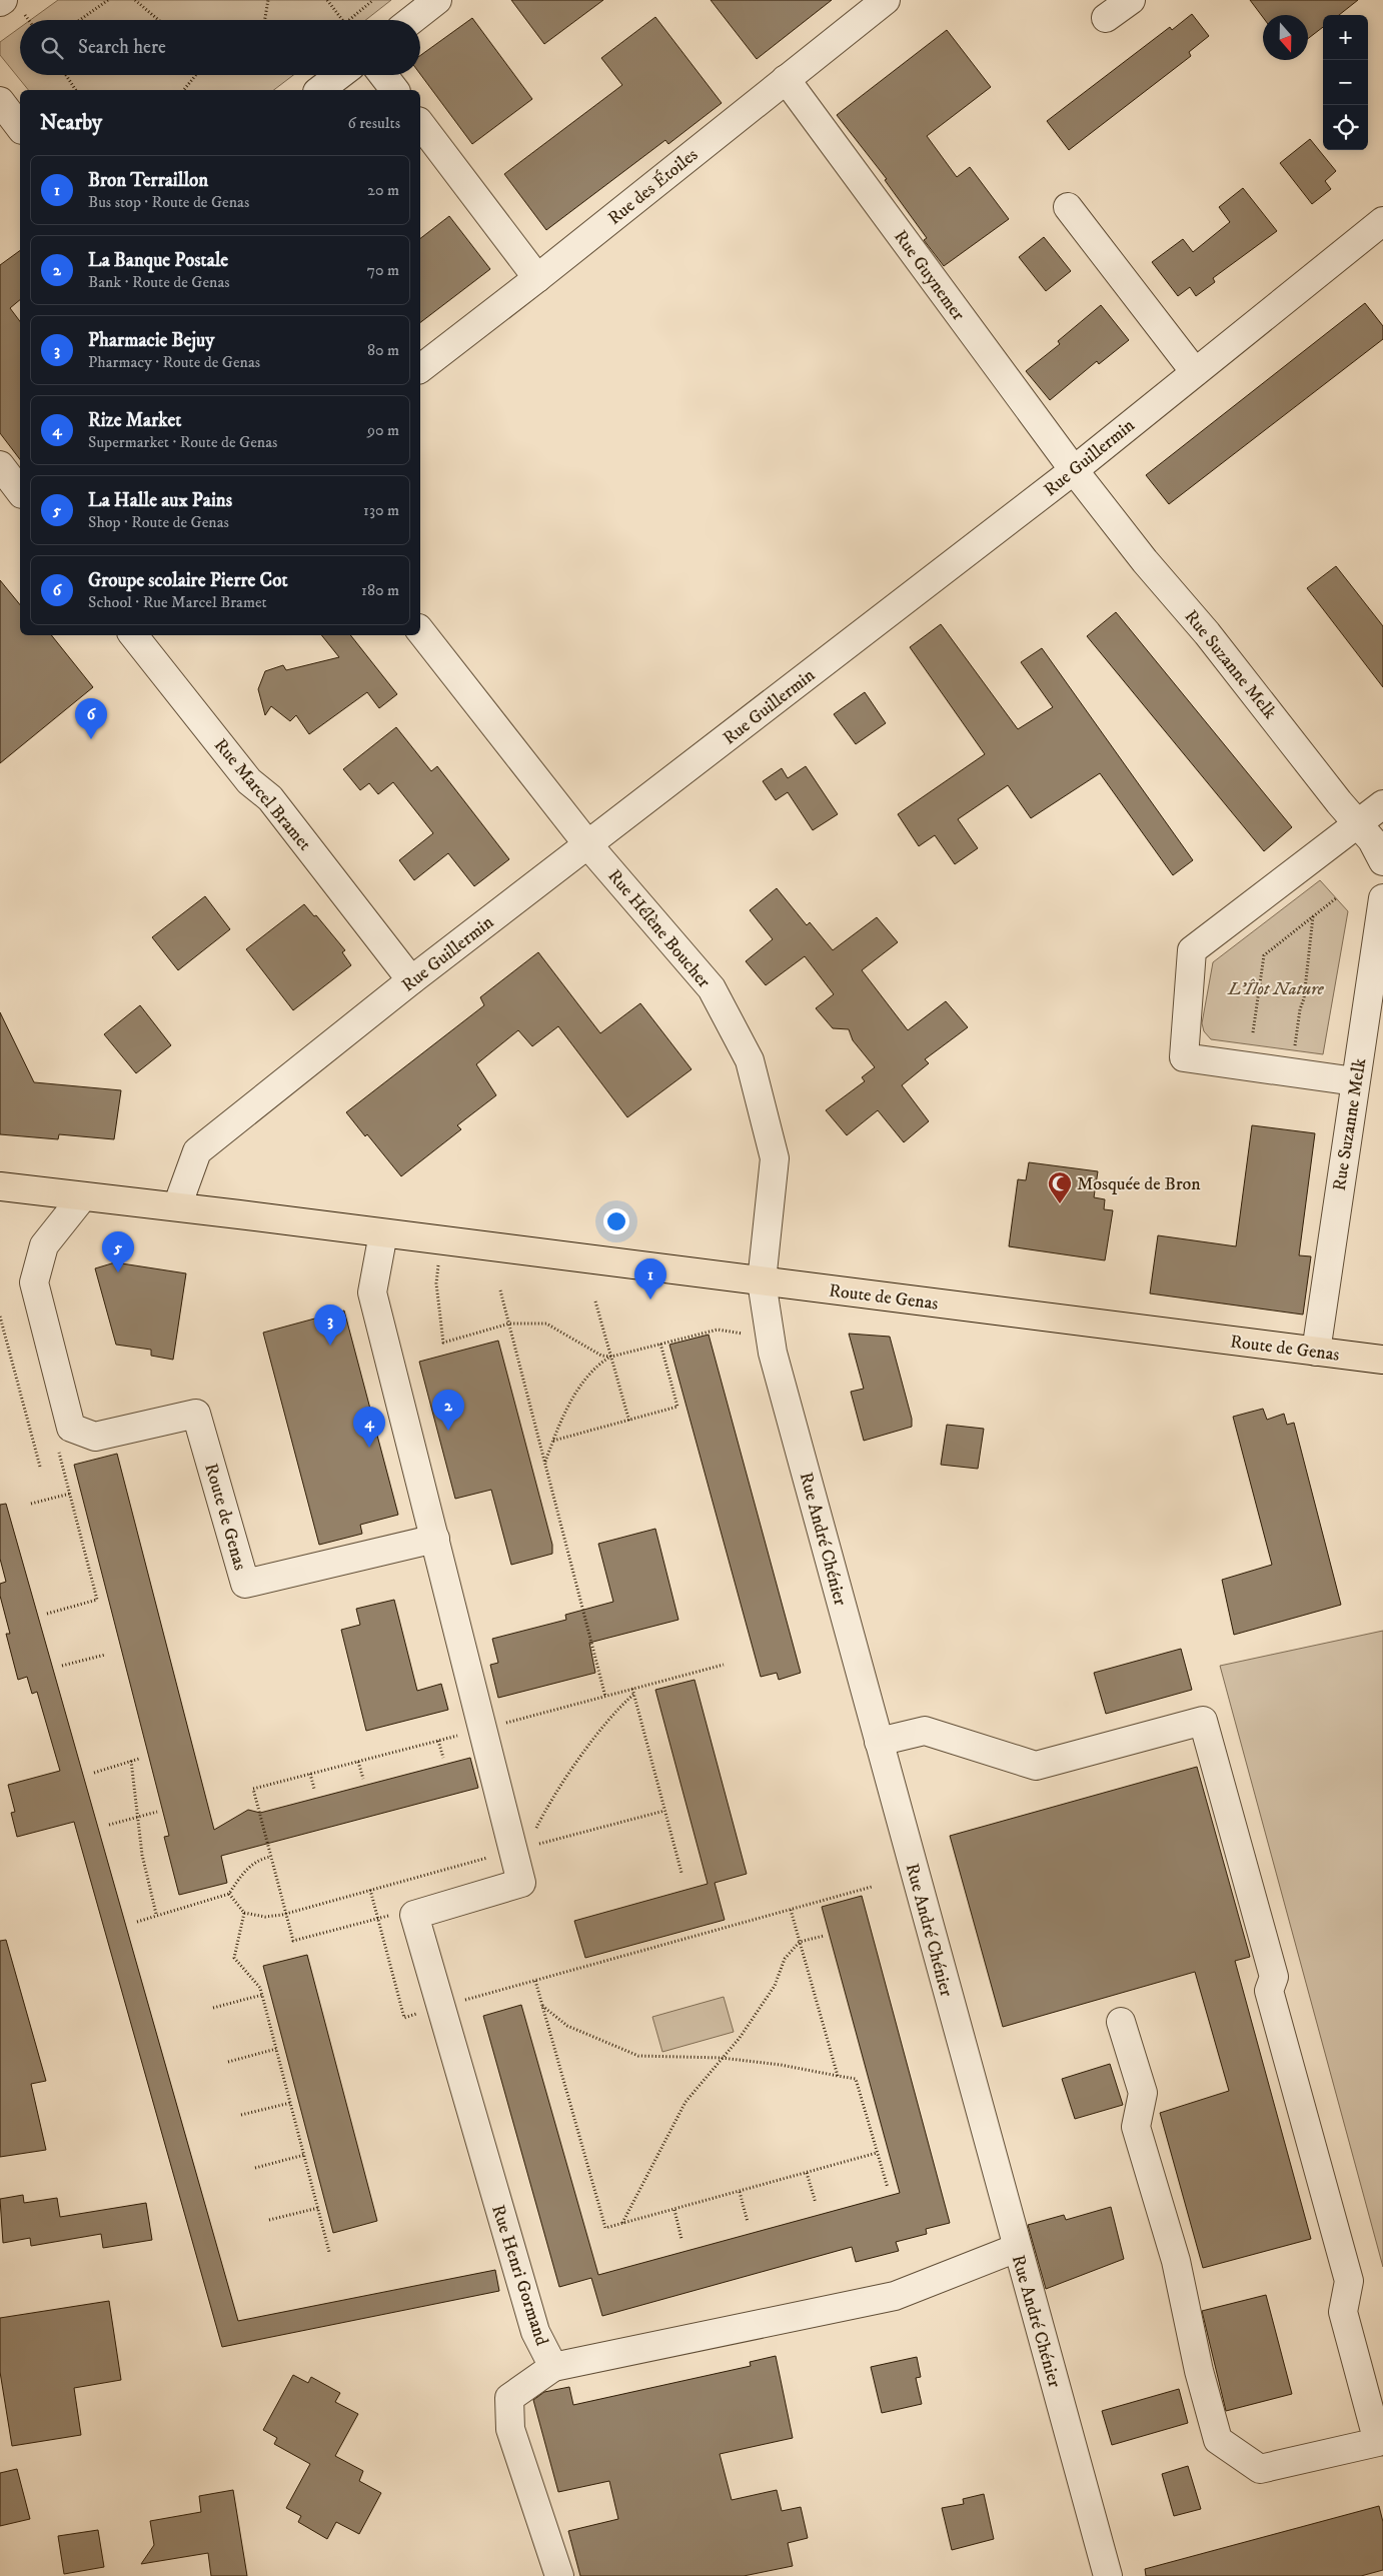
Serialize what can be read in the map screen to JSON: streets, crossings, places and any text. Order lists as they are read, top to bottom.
{
  "streets": {
    "main road": ["Route de Genas"],
    "street": [
      "Rue des Étoiles",
      "Rue Guynemer",
      "Rue Guillermin",
      "Rue Suzanne Melk",
      "Rue Marcel Bramet",
      "Rue Hélène Boucher",
      "Rue André Chénier",
      "Rue Henri Gormand"
    ]
  },
  "crossings": [
    ["Rue des Étoiles", "Rue Guynemer"],
    ["Rue Guynemer", "Rue Guillermin"],
    ["Rue Guynemer", "Rue Suzanne Melk"],
    ["Rue Guillermin", "Rue Suzanne Melk"],
    ["Rue Guillermin", "Rue Marcel Bramet"],
    ["Rue Guillermin", "Rue Hélène Boucher"],
    ["Rue Guillermin", "Route de Genas"],
    ["Rue Suzanne Melk", "Route de Genas"],
    ["Rue Hélène Boucher", "Route de Genas"],
    ["Rue Hélène Boucher", "Rue André Chénier"],
    ["Route de Genas", "Rue André Chénier"],
    ["Rue André Chénier", "Rue Henri Gormand"]
  ],
  "parks": ["L'Îlot Nature"],
  "places": {
    "mosque": ["Mosquée de Bron"]
  },
  "north": "bottom",
  "page": {
    "map_buttons": ["+", "−"],
    "search": "Search here",
    "heading": ["Nearby", "6 results"],
    "list": [
      {
        "mark": "1",
        "name": "Bron Terraillon",
        "note": "Bus stop · Route de Genas",
        "value": "20 m"
      },
      {
        "mark": "2",
        "name": "La Banque Postale",
        "note": "Bank · Route de Genas",
        "value": "70 m"
      },
      {
        "mark": "3",
        "name": "Pharmacie Bejuy",
        "note": "Pharmacy · Route de Genas",
        "value": "80 m"
      },
      {
        "mark": "4",
        "name": "Rize Market",
        "note": "Supermarket · Route de Genas",
        "value": "90 m"
      },
      {
        "mark": "5",
        "name": "La Halle aux Pains",
        "note": "Shop · Route de Genas",
        "value": "130 m"
      },
      {
        "mark": "6",
        "name": "Groupe scolaire Pierre Cot",
        "note": "School · Rue Marcel Bramet",
        "value": "180 m"
      }
    ],
    "pins": [
      "6",
      "5",
      "1",
      "3",
      "2",
      "4"
    ]
  }
}
